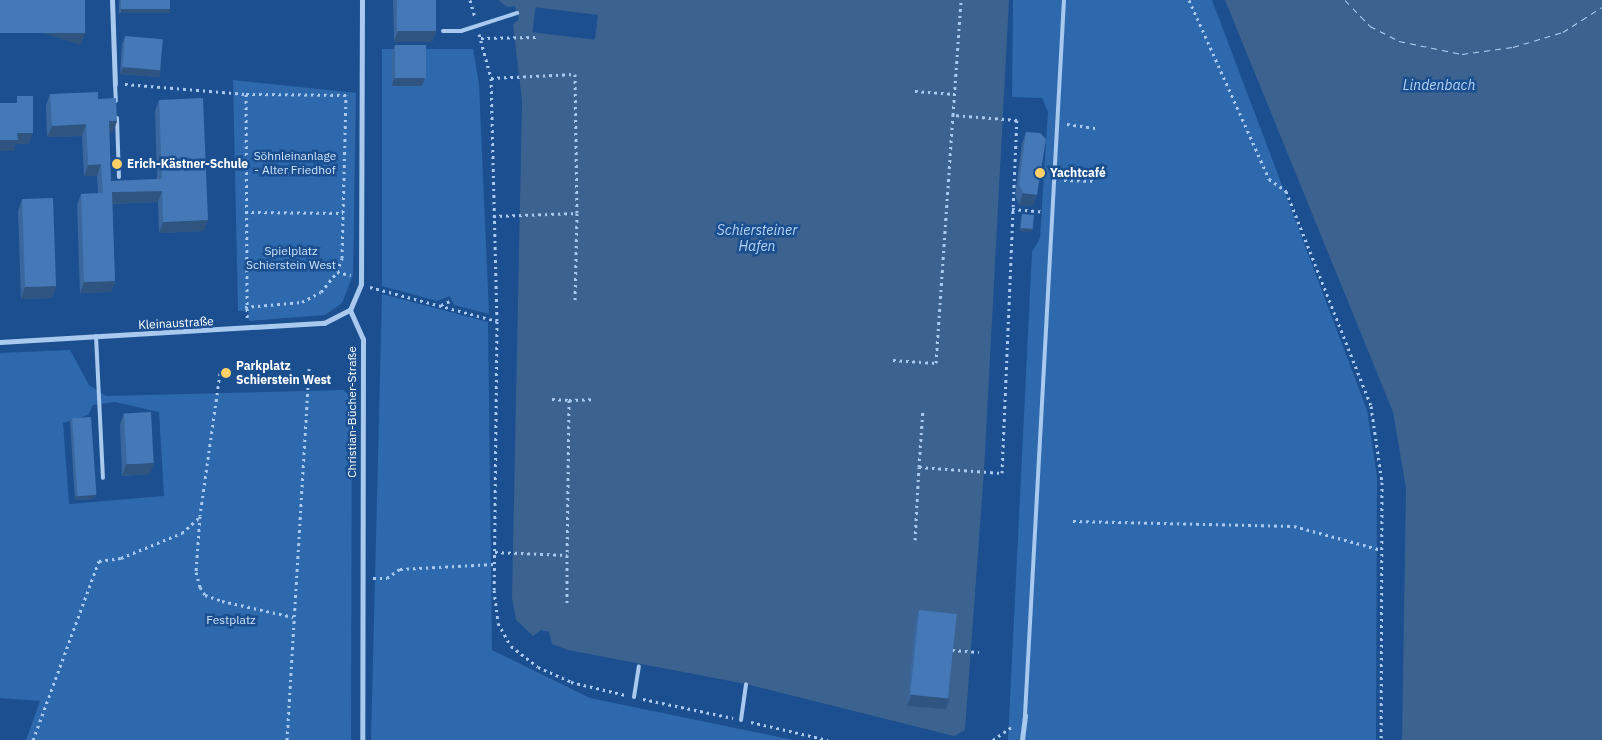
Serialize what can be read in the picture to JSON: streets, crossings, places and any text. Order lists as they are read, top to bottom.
{
  "streets": {
    "street": ["Kleinaustraße", "Christian-Bücher-Straße"]
  },
  "crossings": [
    ["Kleinaustraße", "Christian-Bücher-Straße"]
  ],
  "water": ["Lindenbach", "Schiersteiner Hafen"],
  "parks": ["Söhnleinanlage - Alter Friedhof", "Spielplatz Schierstein West", "Festplatz"],
  "places": ["Erich-Kästner-Schule", "Yachtcafé", "Parkplatz Schierstein West"]
}
